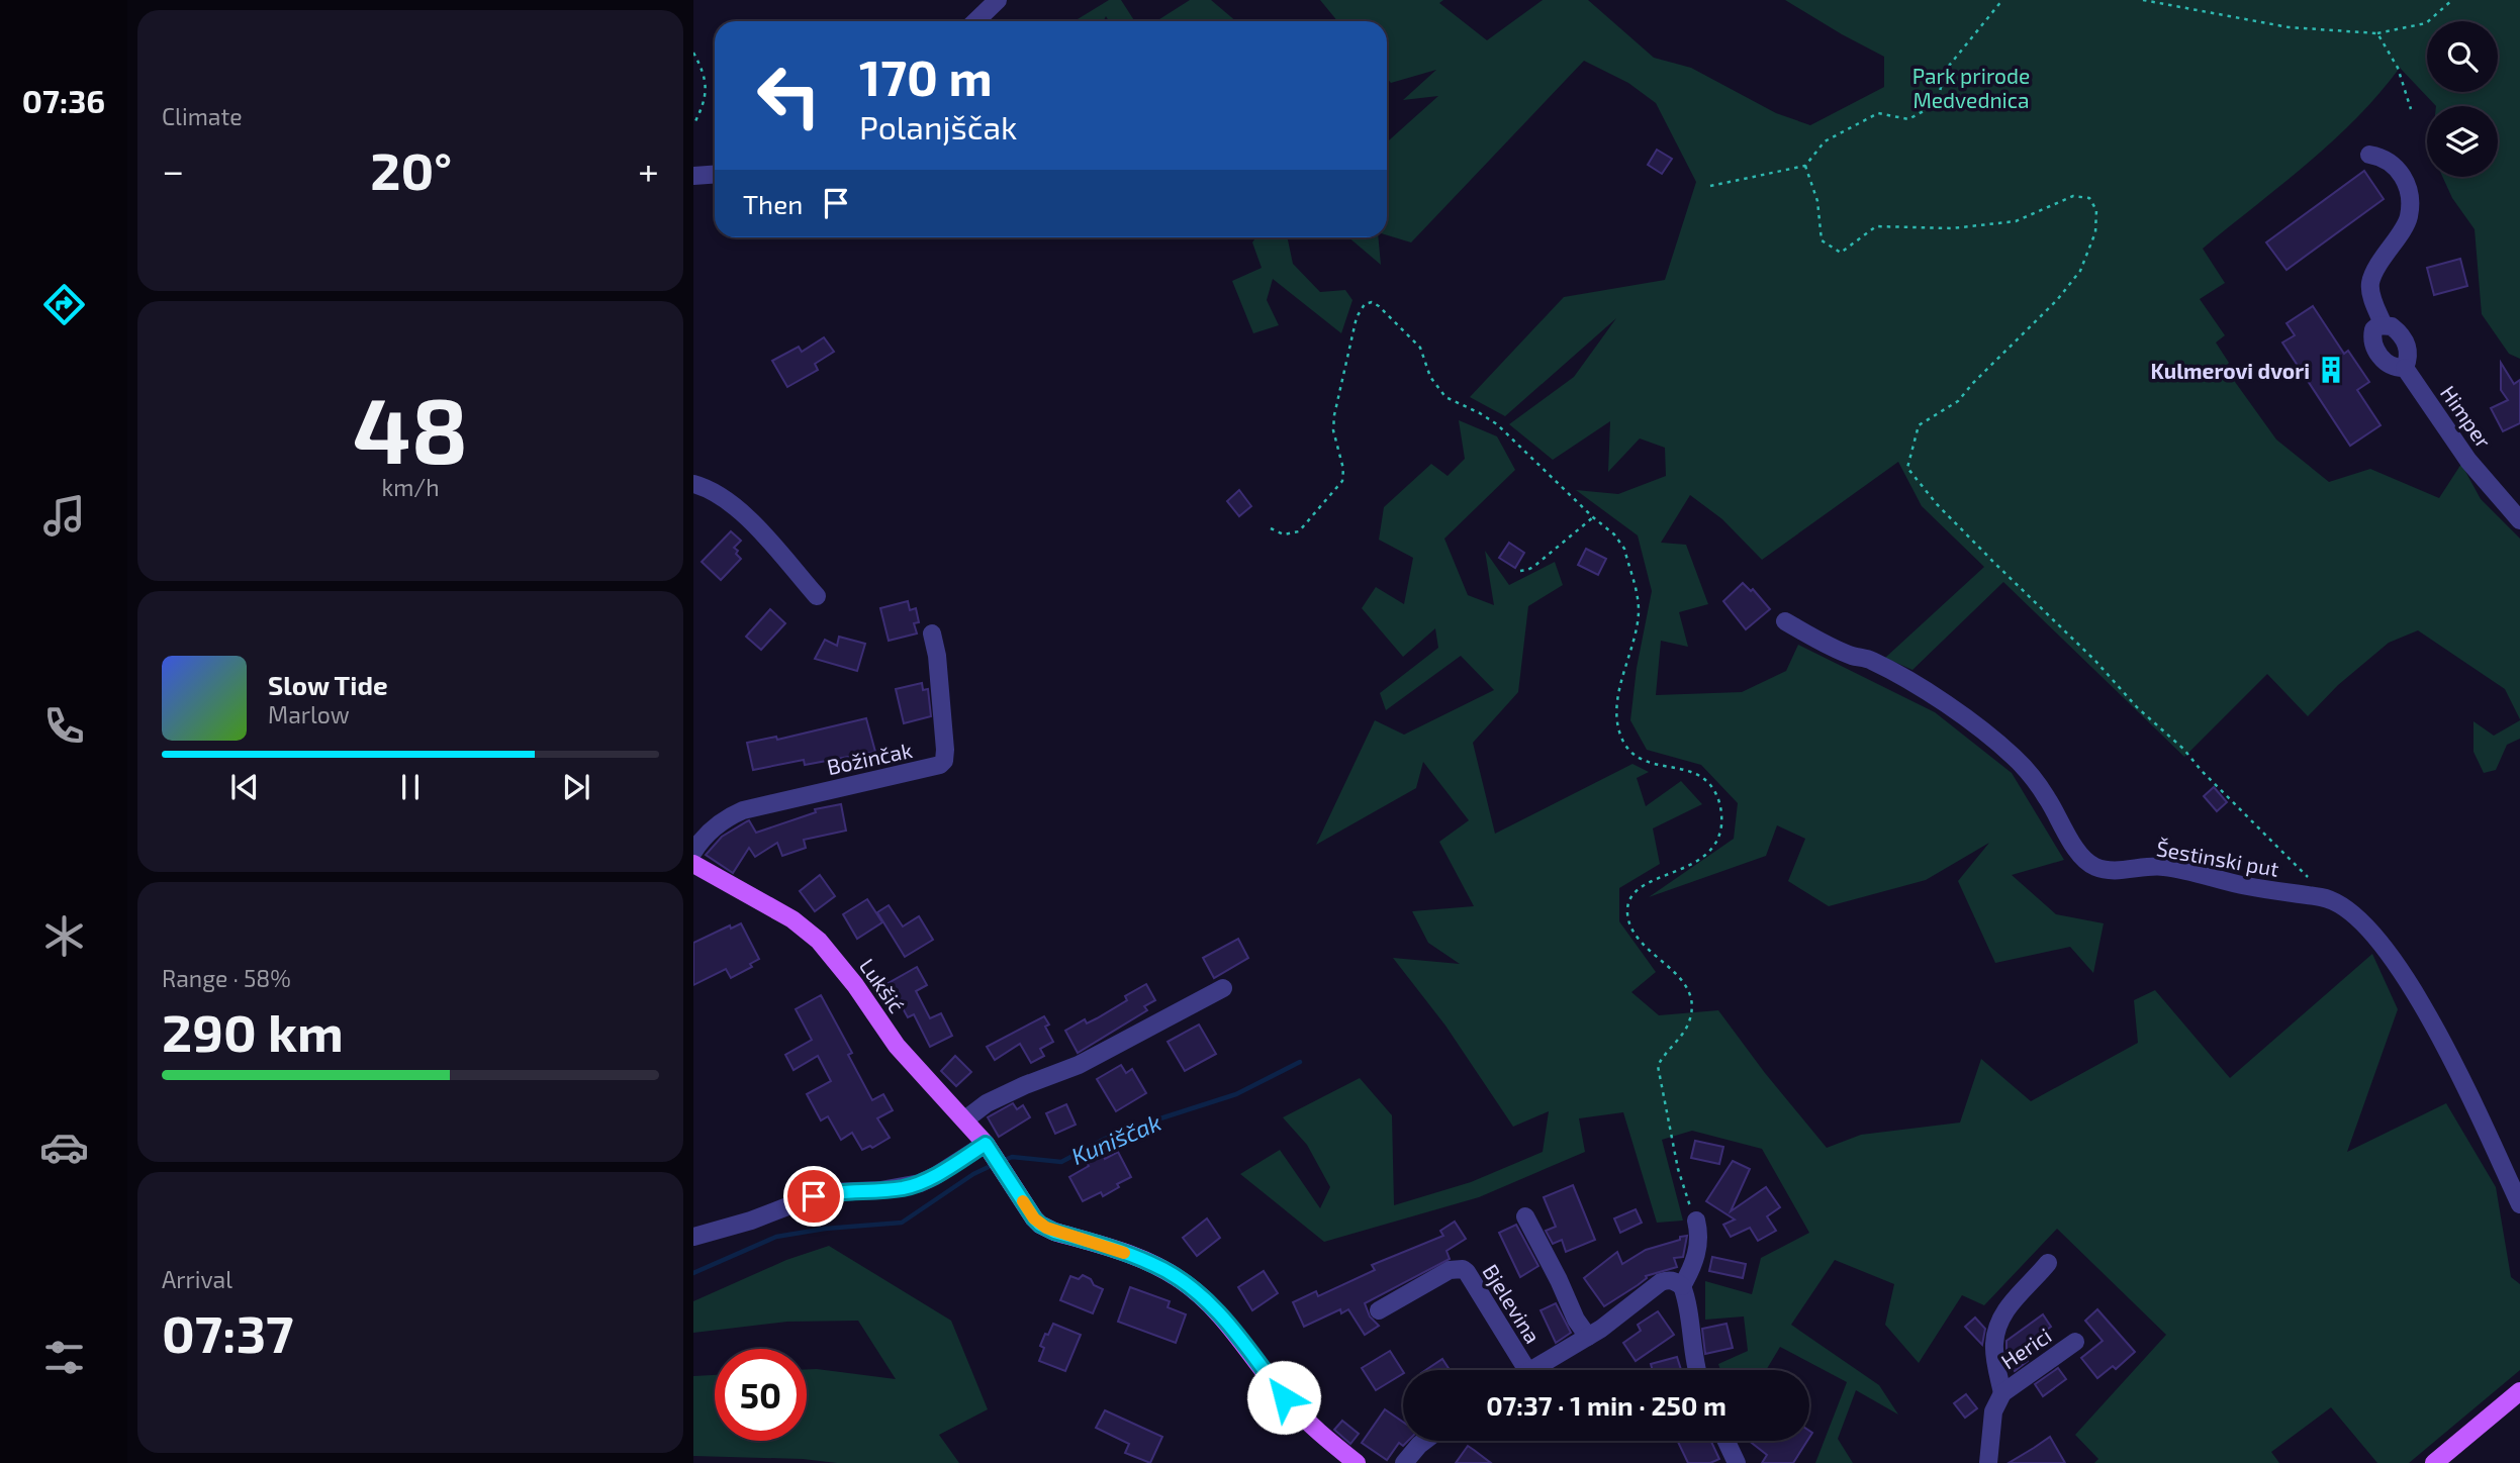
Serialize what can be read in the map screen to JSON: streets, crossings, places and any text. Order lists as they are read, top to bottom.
{
  "streets": {
    "main road": ["Lukšić"],
    "street": [
      "Himper",
      "Božinčak",
      "Šestinski put",
      "Bjelevina",
      "Herici"
    ]
  },
  "water": ["Kuniščak"],
  "parks": ["Park prirode Medvednica"],
  "places": {
    "building": ["Kulmerovi dvori"]
  },
  "page": {
    "tabs": "07:36",
    "tile": [
      "Climate",
      ["48", "km/h"],
      ["Range · 58%", "290 km"],
      ["Arrival", "07:37"]
    ],
    "turn": ["170 m", "Polanjščak"],
    "heat": ["−", "20°", "+"],
    "then": "Then",
    "song": ["Slow Tide", "Marlow"],
    "limit": "50",
    "trip": "07:37 · 1 min · 250 m"
  }
}
